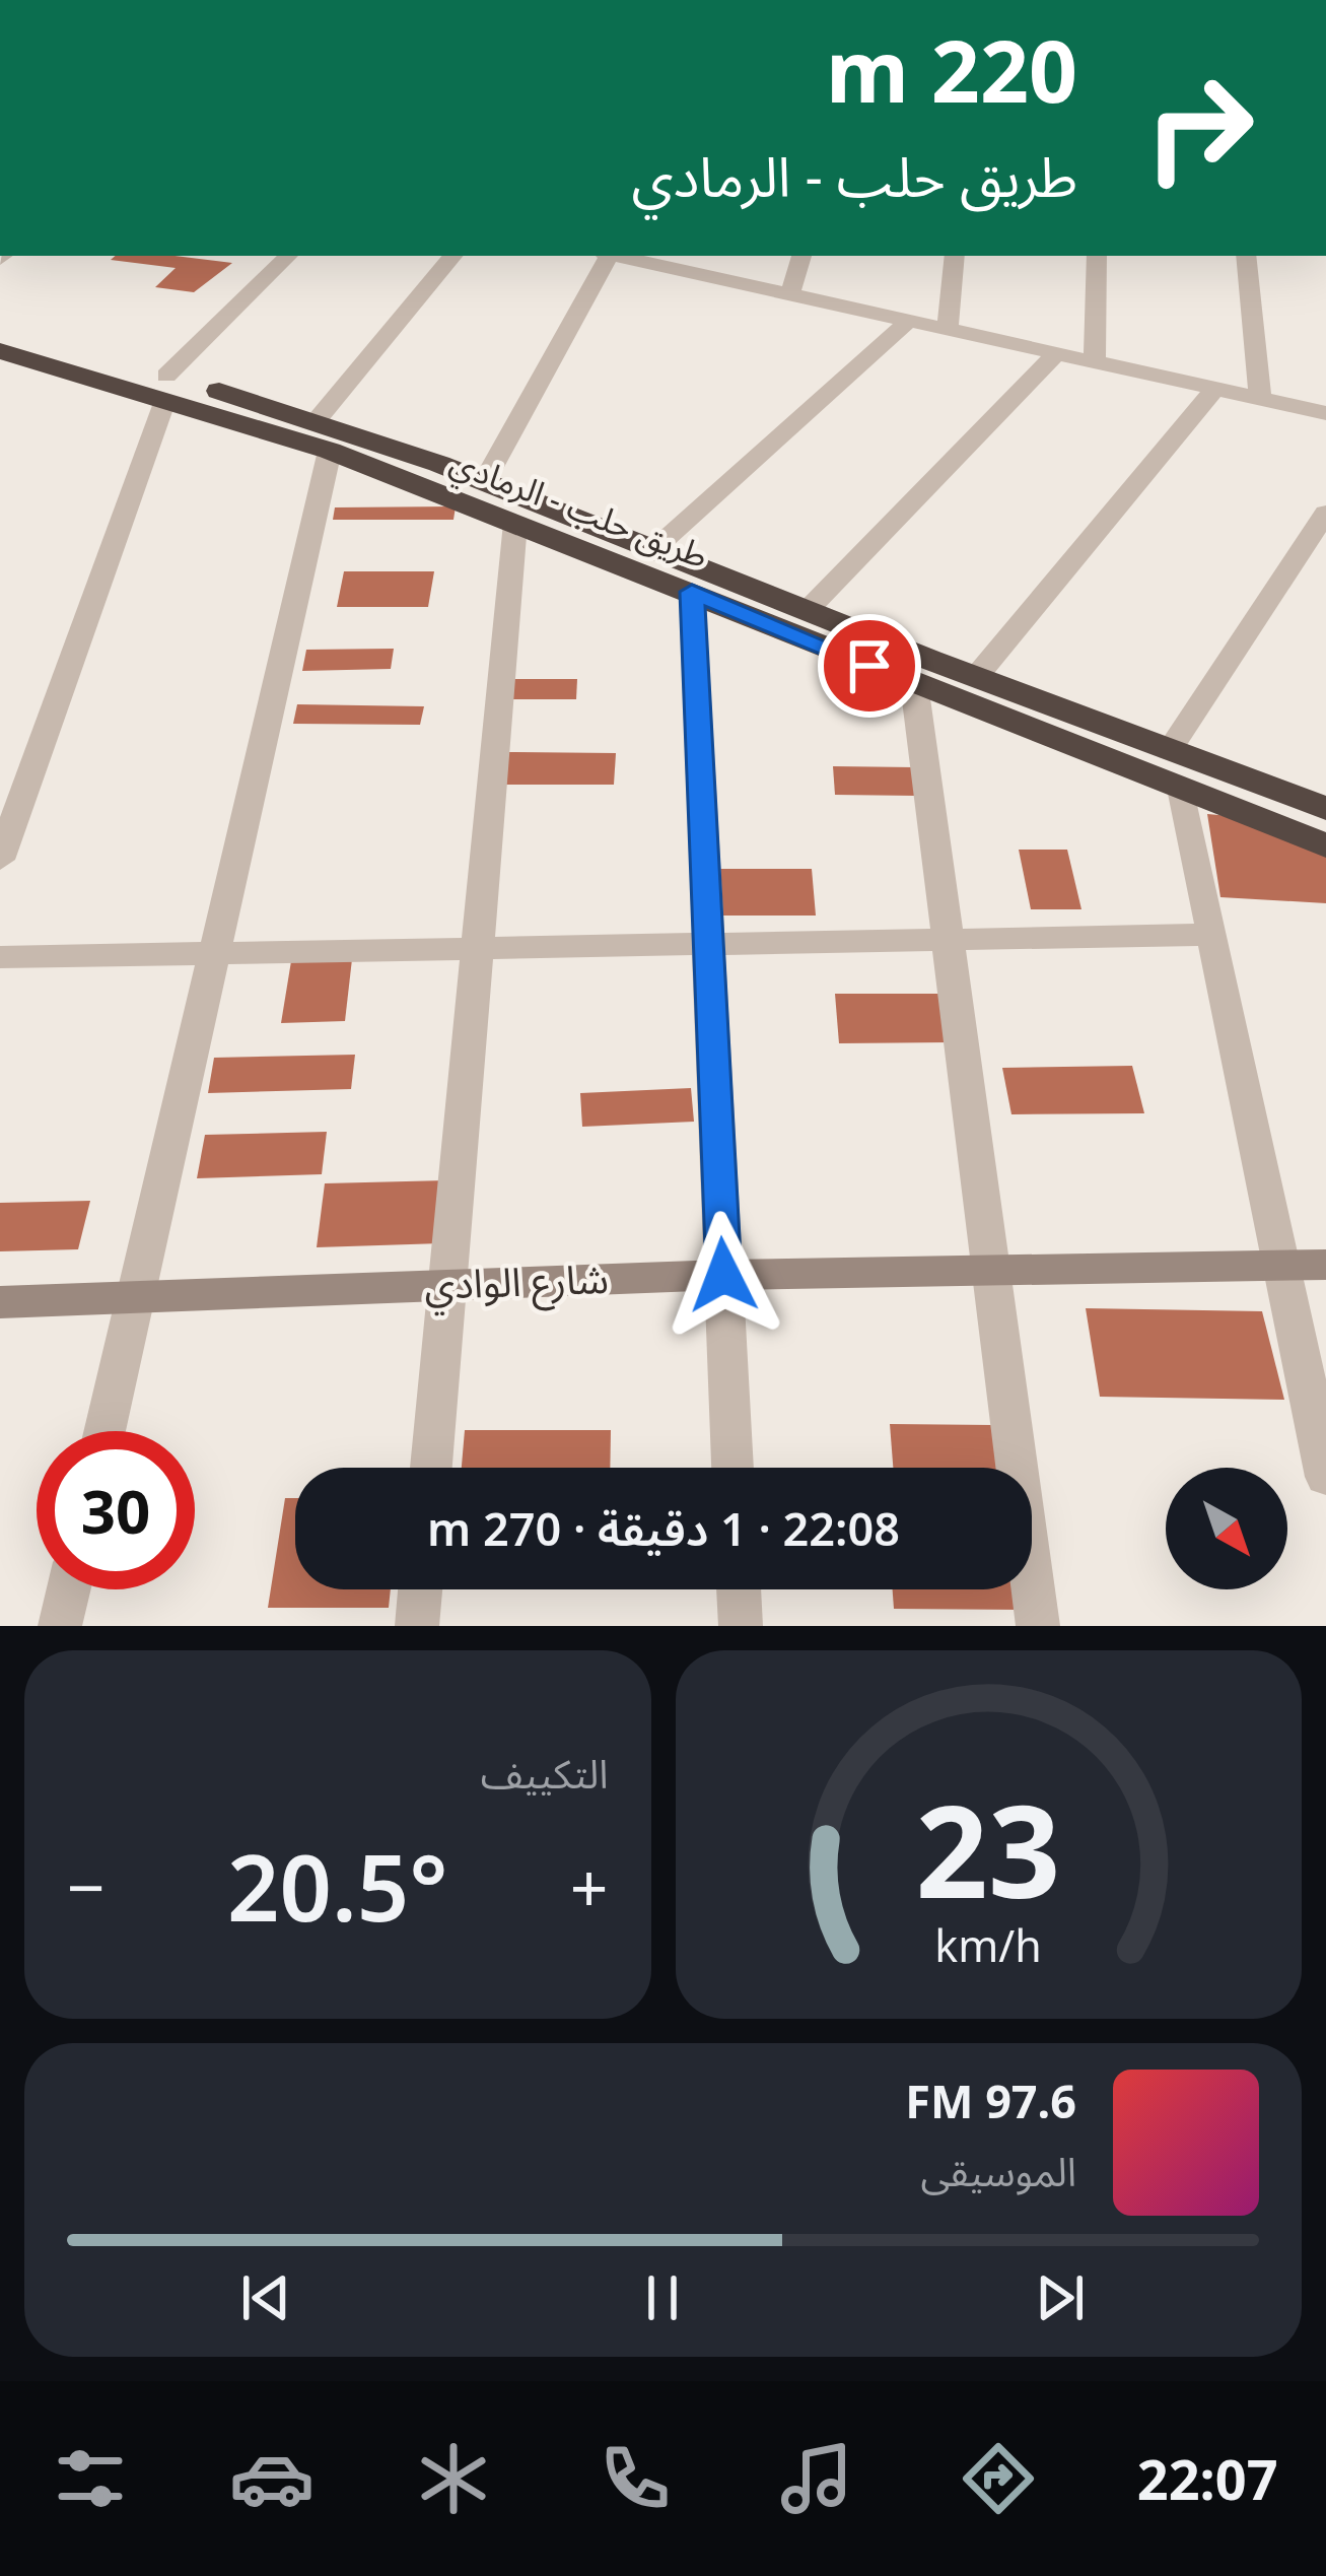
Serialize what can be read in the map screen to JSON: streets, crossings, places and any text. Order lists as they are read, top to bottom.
{
  "streets": {
    "highway": ["طريق حلب - الرمادي"],
    "street": ["شارع الوادي"]
  },
  "north": "bottom right",
  "page": {
    "turn": ["220 m", "طريق حلب - الرمادي"],
    "limit": "30",
    "trip": "22:08 · 1 دقيقة · 270 m",
    "tile": "التكييف",
    "heat": ["−", "20.5°", "+"],
    "song": ["97.6 FM", "الموسيقى"],
    "tabs": "22:07",
    "gauge": ["23", "km/h"]
  }
}
